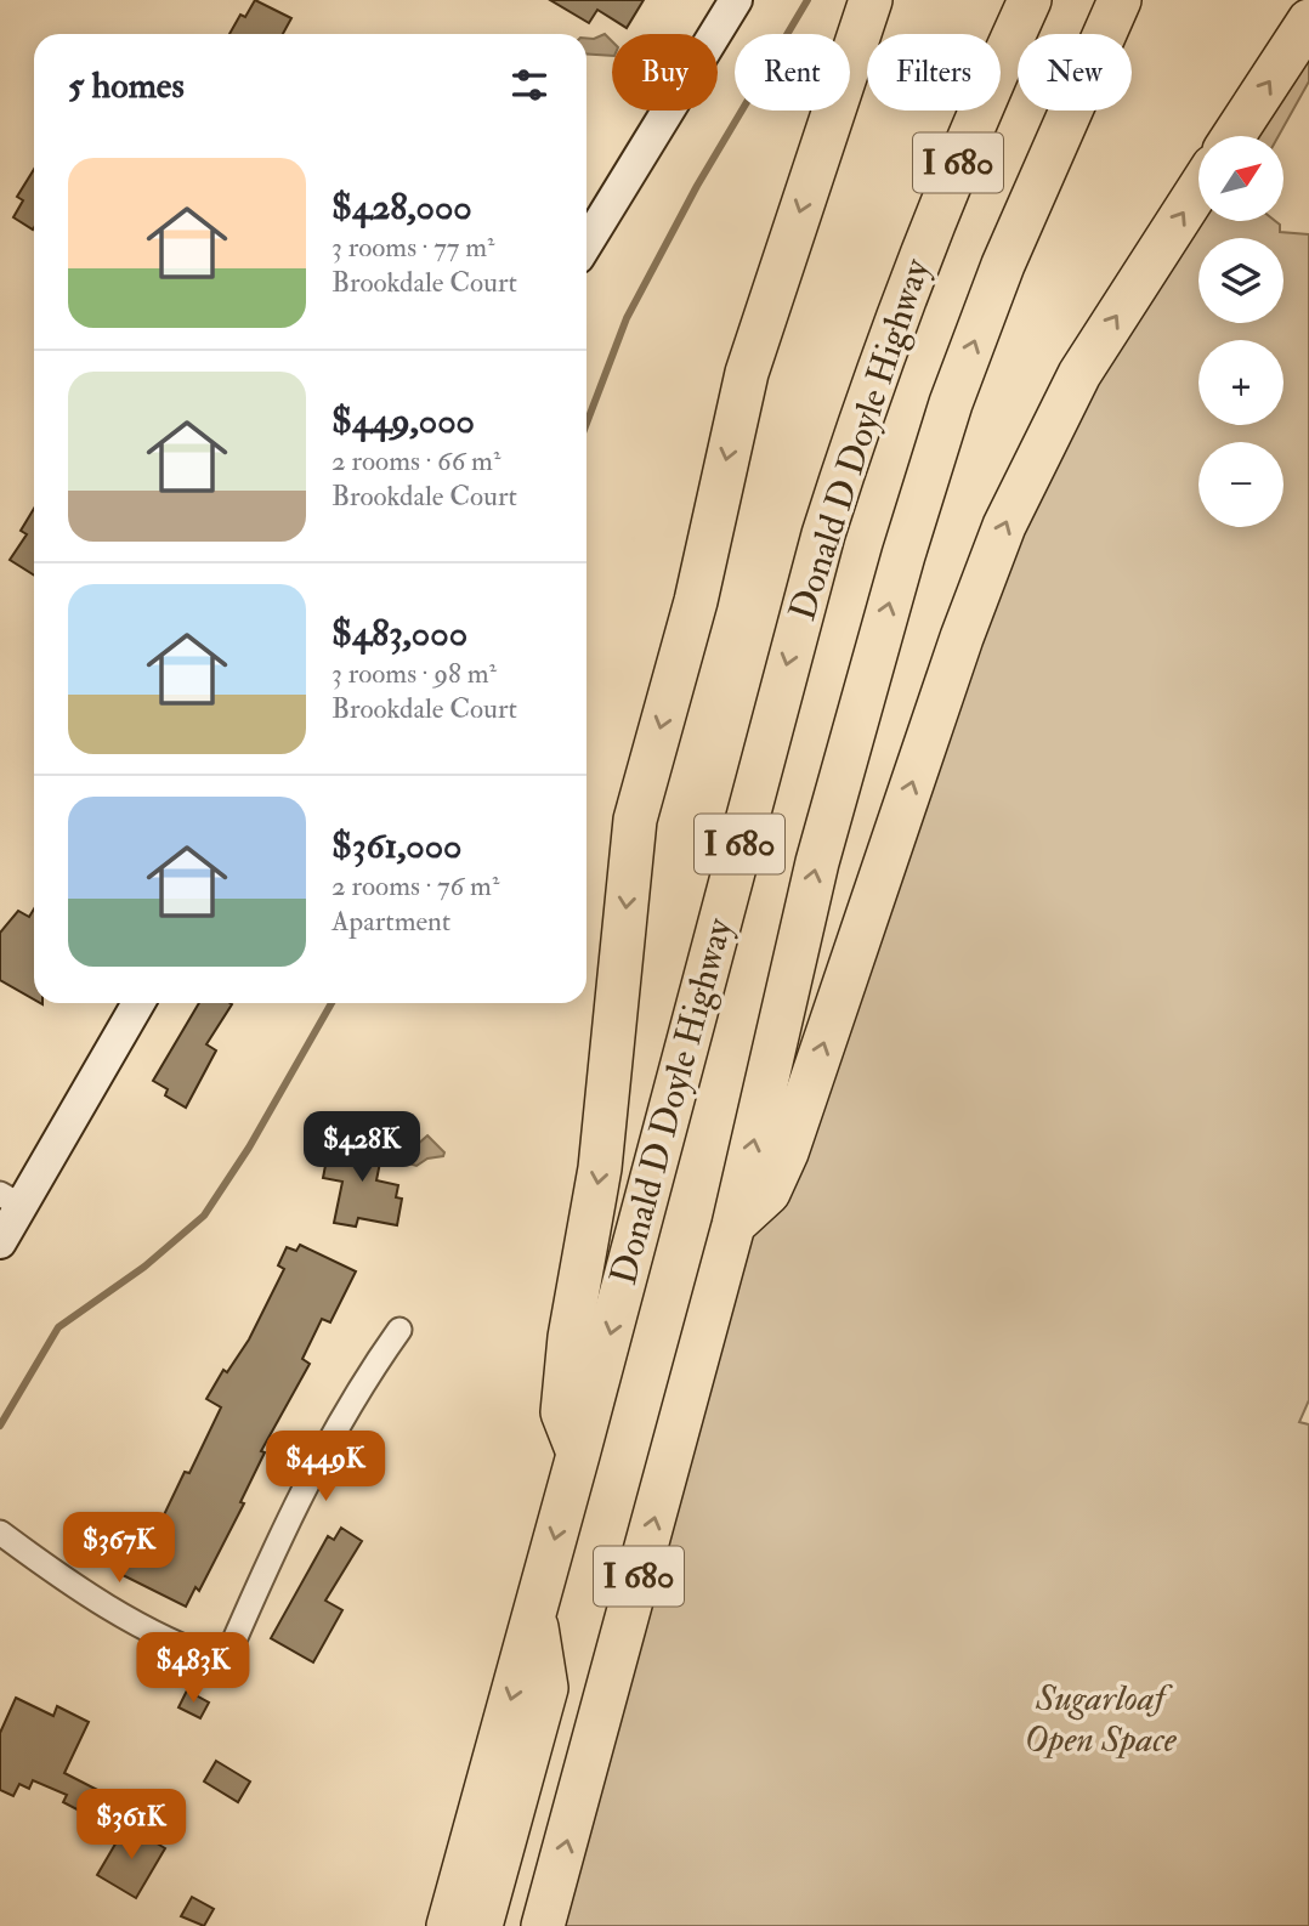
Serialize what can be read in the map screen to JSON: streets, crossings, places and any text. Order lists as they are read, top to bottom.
{
  "streets": {
    "highway": ["I 680", "Donald D Doyle Highway"]
  },
  "crossings": [
    ["I 680", "Donald D Doyle Highway"]
  ],
  "parks": ["Sugarloaf Open Space"],
  "north": "top right",
  "page": {
    "chip": [
      "Buy",
      "Rent",
      "Filters",
      "New"
    ],
    "heading": "5 homes",
    "map_buttons": ["+", "−"],
    "list": [
      {
        "name": "$428,000",
        "note": "3 rooms · 77 m² · Brookdale Court"
      },
      {
        "name": "$449,000",
        "note": "2 rooms · 66 m² · Brookdale Court"
      },
      {
        "name": "$483,000",
        "note": "3 rooms · 98 m² · Brookdale Court"
      },
      {
        "name": "$361,000",
        "note": "2 rooms · 76 m² · Apartment"
      }
    ],
    "price": [
      "$428K",
      "$449K",
      "$367K",
      "$483K",
      "$361K"
    ]
  }
}
